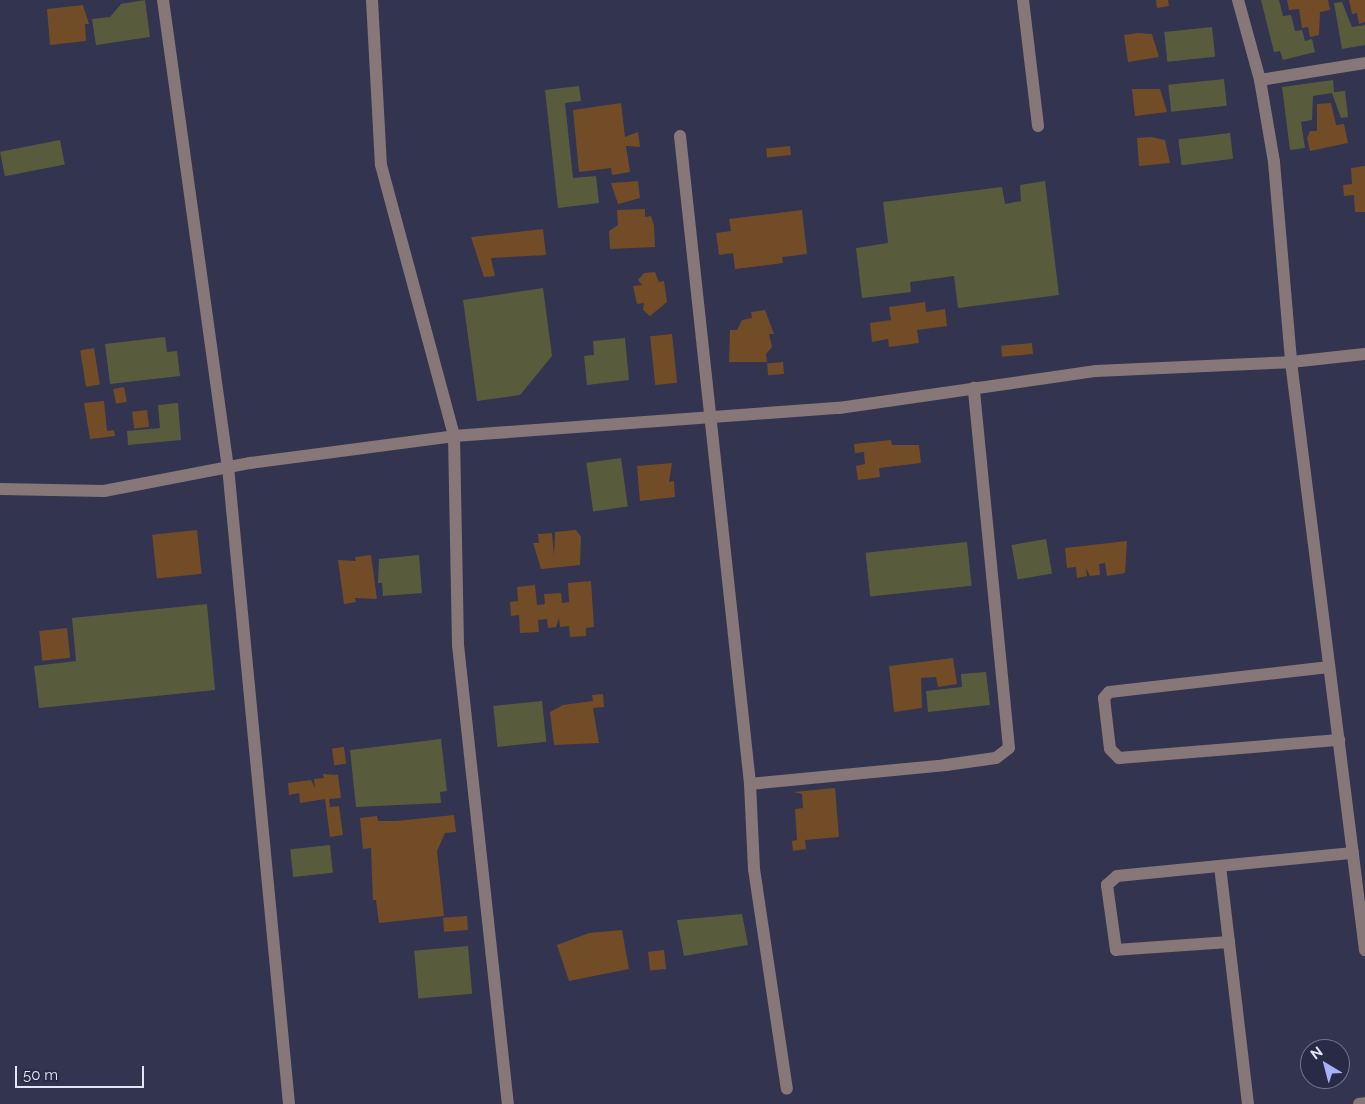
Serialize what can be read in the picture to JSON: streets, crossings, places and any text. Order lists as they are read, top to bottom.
{
  "scale_bar": "50 m",
  "north": "top left"
}
